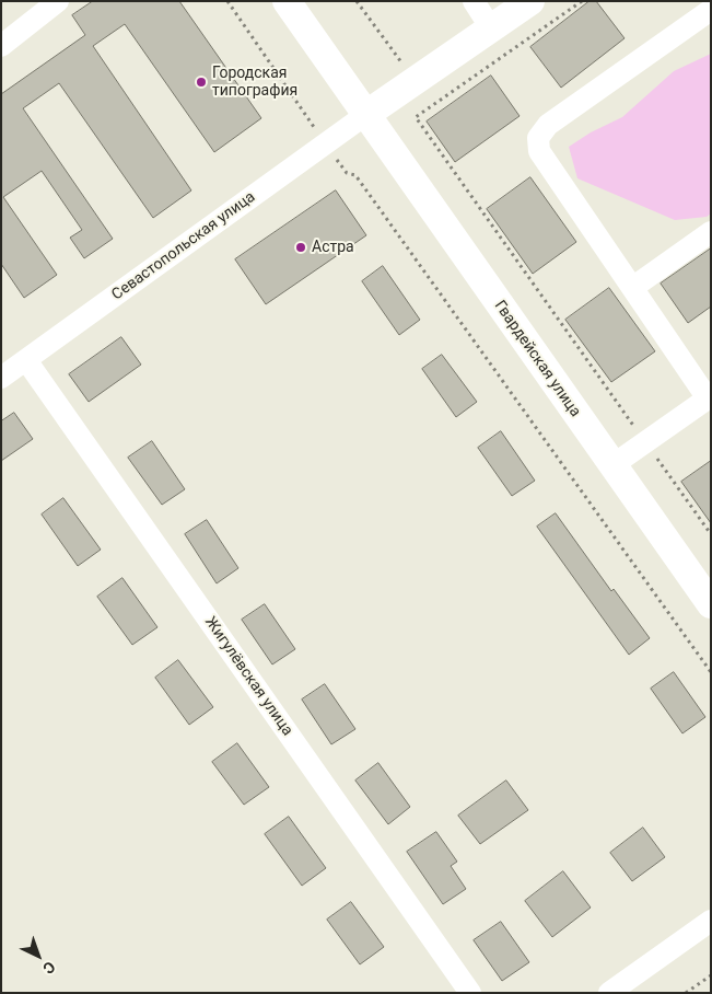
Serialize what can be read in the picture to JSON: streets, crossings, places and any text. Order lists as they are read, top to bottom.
{
  "streets": {
    "main road": ["Гвардейская улица"],
    "street": ["Севастопольская улица", "Жигулёвская улица"]
  },
  "crossings": [
    ["Севастопольская улица", "Гвардейская улица"],
    ["Севастопольская улица", "Жигулёвская улица"]
  ],
  "places": ["Городская типография", "Астра"],
  "north": "bottom right"
}
